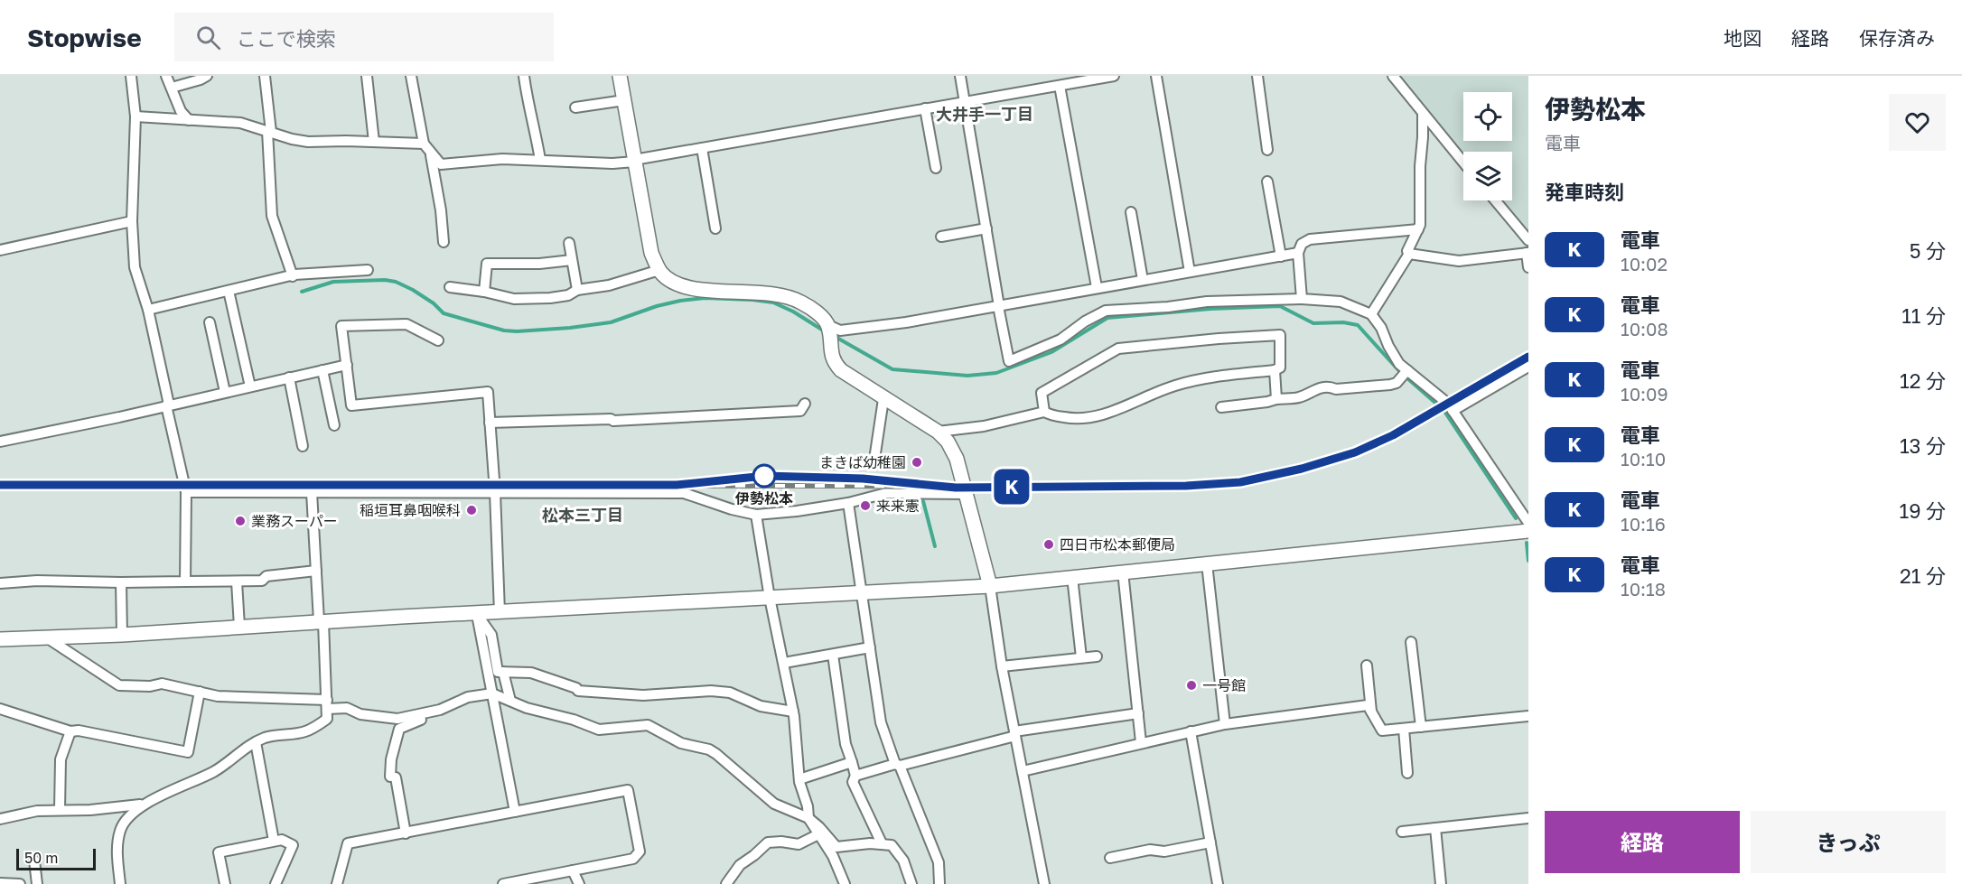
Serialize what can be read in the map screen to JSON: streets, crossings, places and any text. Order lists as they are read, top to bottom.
{
  "districts": ["大井手一丁目", "松本三丁目"],
  "places": [
    "まきば幼稚園",
    "伊勢松本",
    "来来憲",
    "稲垣耳鼻咽喉科",
    "業務スーパー",
    "四日市松本郵便局",
    "一号館"
  ],
  "scale_bar": "50 m",
  "page": {
    "header": "Stopwise",
    "search": "ここで検索",
    "nav": ["地図", "経路", "保存済み"],
    "on_map": "K",
    "heading": [
      ["伊勢松本", "電車"],
      "発車時刻"
    ],
    "list": [
      {
        "mark": "K",
        "name": "電車",
        "note": "10:02",
        "value": "5 分"
      },
      {
        "mark": "K",
        "name": "電車",
        "note": "10:08",
        "value": "11 分"
      },
      {
        "mark": "K",
        "name": "電車",
        "note": "10:09",
        "value": "12 分"
      },
      {
        "mark": "K",
        "name": "電車",
        "note": "10:10",
        "value": "13 分"
      },
      {
        "mark": "K",
        "name": "電車",
        "note": "10:16",
        "value": "19 分"
      },
      {
        "mark": "K",
        "name": "電車",
        "note": "10:18",
        "value": "21 分"
      }
    ],
    "buttons": ["経路", "きっぷ"],
    "scale": "50 m"
  }
}
